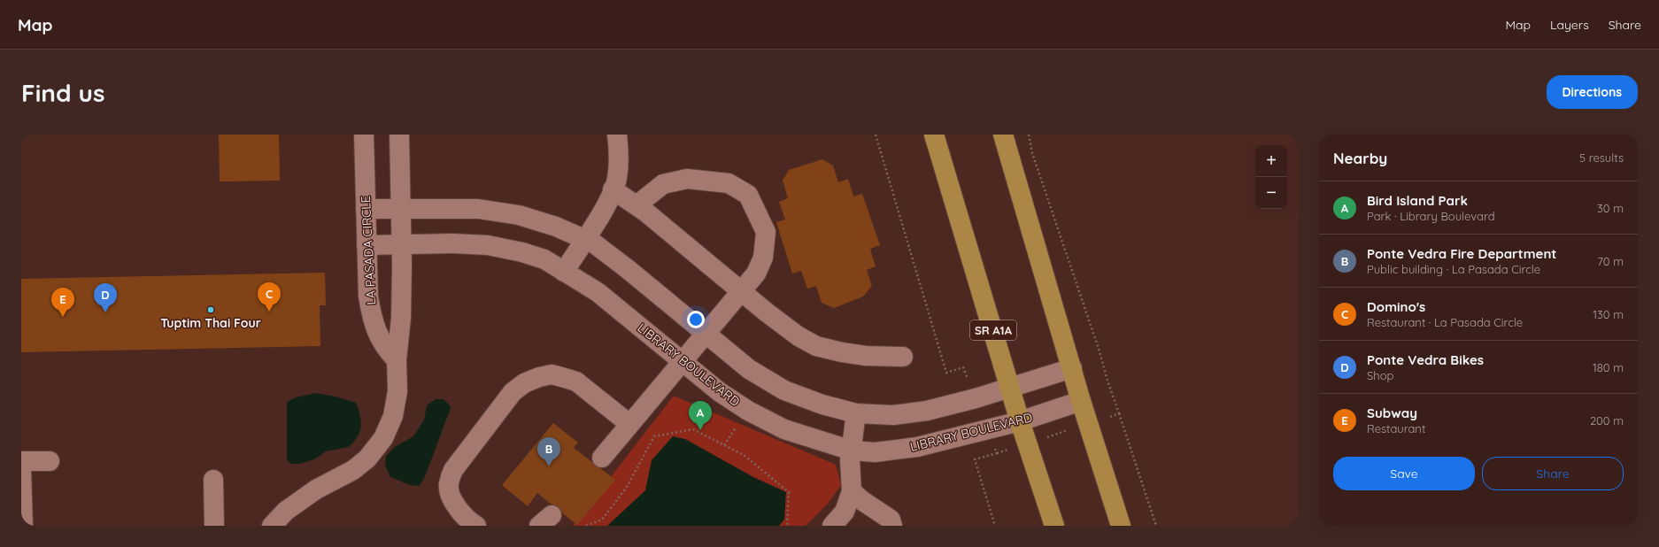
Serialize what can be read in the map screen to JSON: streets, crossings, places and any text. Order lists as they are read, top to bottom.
{
  "streets": {
    "main road": ["SR A1A"],
    "street": ["LA PASADA CIRCLE", "LIBRARY BOULEVARD"]
  },
  "crossings": [
    ["LA PASADA CIRCLE", "LIBRARY BOULEVARD"],
    ["SR A1A", "LIBRARY BOULEVARD"]
  ],
  "places": ["Tuptim Thai Four"],
  "page": {
    "header": "Map",
    "nav": ["Map", "Layers", "Share"],
    "buttons": [
      "Directions",
      ["Save", "Share"]
    ],
    "title": "Find us",
    "heading": ["Nearby", "5 results"],
    "map_buttons": ["+", "−"],
    "list": [
      {
        "mark": "A",
        "name": "Bird Island Park",
        "note": "Park · Library Boulevard",
        "value": "30 m"
      },
      {
        "mark": "B",
        "name": "Ponte Vedra Fire Department",
        "note": "Public building · La Pasada Circle",
        "value": "70 m"
      },
      {
        "mark": "C",
        "name": "Domino's",
        "note": "Restaurant · La Pasada Circle",
        "value": "130 m"
      },
      {
        "mark": "D",
        "name": "Ponte Vedra Bikes",
        "note": "Shop",
        "value": "180 m"
      },
      {
        "mark": "E",
        "name": "Subway",
        "note": "Restaurant",
        "value": "200 m"
      }
    ],
    "pins": [
      "C",
      "D",
      "E",
      "A",
      "B"
    ]
  }
}
